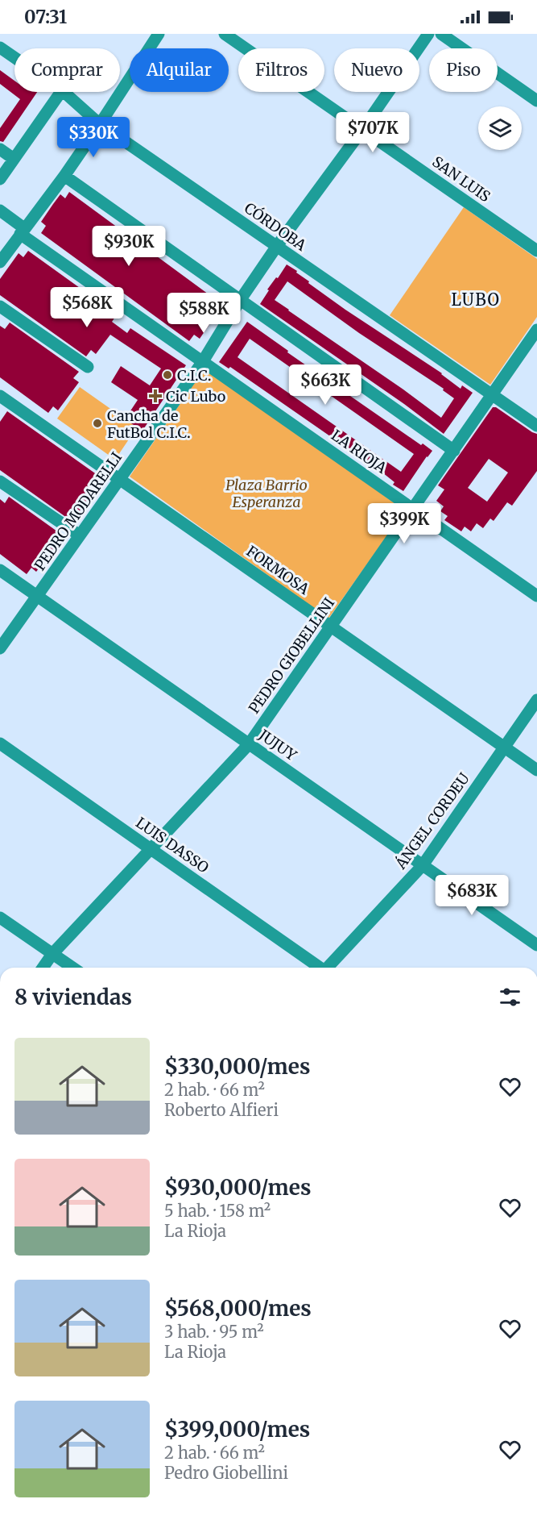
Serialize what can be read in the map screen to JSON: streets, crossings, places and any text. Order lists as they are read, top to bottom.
{
  "streets": {
    "street": [
      "SAN LUIS",
      "CÓRDOBA",
      "LA RIOJA",
      "PEDRO MODARELLI",
      "FORMOSA",
      "PEDRO GIOBELLINI",
      "JUJUY",
      "ÁNGEL CORDEU",
      "LUIS DASSO"
    ]
  },
  "crossings": [
    ["SAN LUIS", "PEDRO MODARELLI"],
    ["CÓRDOBA", "PEDRO MODARELLI"],
    ["CÓRDOBA", "PEDRO GIOBELLINI"],
    ["LA RIOJA", "PEDRO MODARELLI"],
    ["LA RIOJA", "PEDRO GIOBELLINI"],
    ["PEDRO MODARELLI", "FORMOSA"],
    ["PEDRO MODARELLI", "JUJUY"],
    ["FORMOSA", "PEDRO GIOBELLINI"],
    ["FORMOSA", "ÁNGEL CORDEU"],
    ["PEDRO GIOBELLINI", "JUJUY"],
    ["PEDRO GIOBELLINI", "LUIS DASSO"],
    ["JUJUY", "ÁNGEL CORDEU"]
  ],
  "districts": ["LUBO"],
  "parks": ["Plaza Barrio Esperanza"],
  "places": {
    "other": ["C.I.C.", "Cancha de FutBol C.I.C."],
    "health": ["Cic Lubo"]
  },
  "page": {
    "status": "07:31",
    "chip": [
      "Comprar",
      "Alquilar",
      "Filtros",
      "Nuevo",
      "Piso"
    ],
    "price": [
      "$707K",
      "$330K",
      "$930K",
      "$568K",
      "$588K",
      "$663K",
      "$399K",
      "$683K"
    ],
    "heading": "8 viviendas",
    "list": [
      {
        "name": "$330,000/mes",
        "note": "2 hab. · 66 m² · Roberto Alfieri"
      },
      {
        "name": "$930,000/mes",
        "note": "5 hab. · 158 m² · La Rioja"
      },
      {
        "name": "$568,000/mes",
        "note": "3 hab. · 95 m² · La Rioja"
      },
      {
        "name": "$399,000/mes",
        "note": "2 hab. · 66 m² · Pedro Giobellini"
      }
    ]
  }
}
